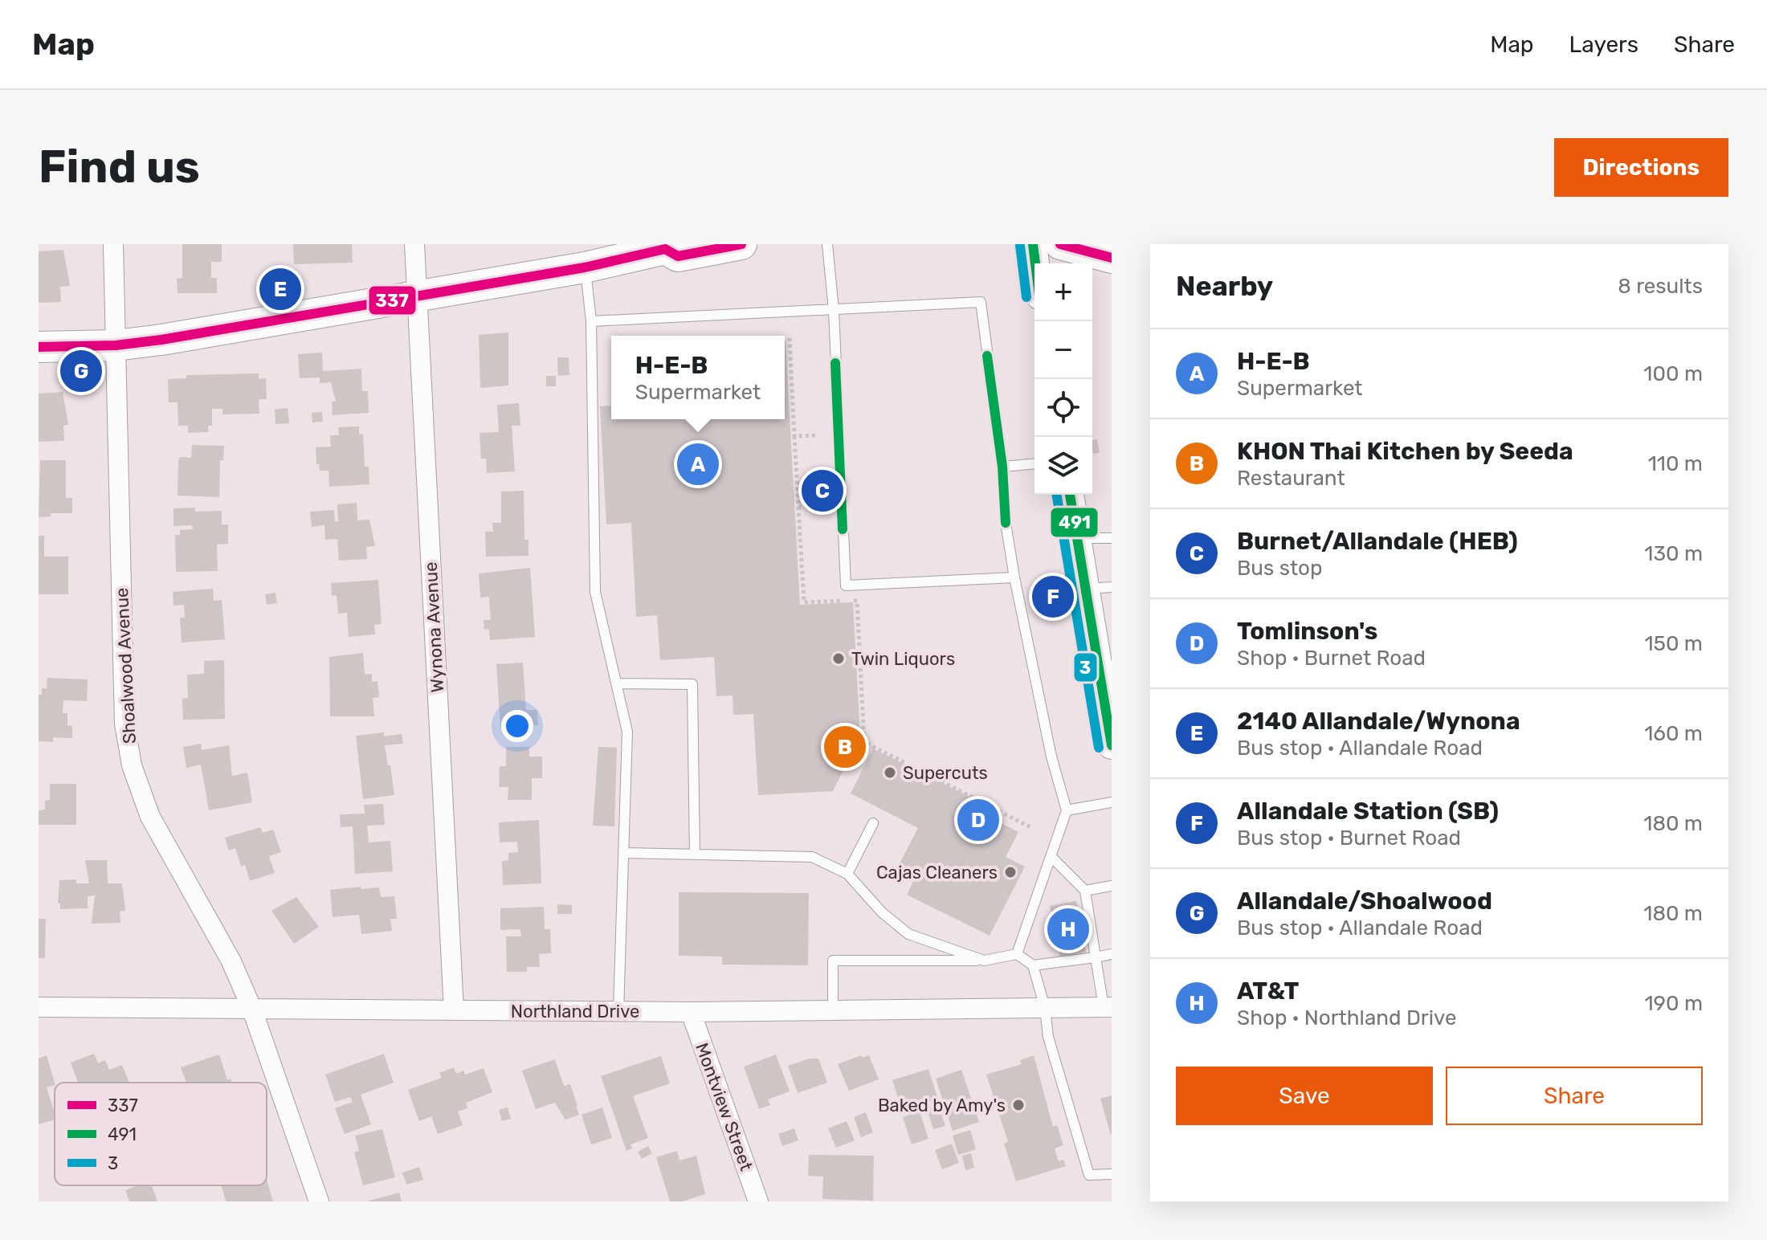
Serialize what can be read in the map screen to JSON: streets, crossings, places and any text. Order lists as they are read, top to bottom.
{
  "streets": {
    "street": [
      "Wynona Avenue",
      "Shoalwood Avenue",
      "Northland Drive",
      "Montview Street"
    ]
  },
  "crossings": [
    ["Wynona Avenue", "Northland Drive"],
    ["Shoalwood Avenue", "Northland Drive"],
    ["Northland Drive", "Montview Street"]
  ],
  "places": [
    "Twin Liquors",
    "Supercuts",
    "Cajas Cleaners",
    "Baked by Amy's"
  ],
  "lines": ["transit line 337", "transit line 491", "transit line 3"],
  "legend": ["337", "491", "3"],
  "page": {
    "header": "Map",
    "nav": ["Map", "Layers", "Share"],
    "buttons": [
      "Directions",
      ["Save", "Share"]
    ],
    "title": "Find us",
    "heading": ["Nearby", "8 results"],
    "map_buttons": ["+", "−"],
    "pins": [
      "E",
      "G",
      "A",
      "C",
      "F",
      "B",
      "D",
      "H"
    ],
    "list": [
      {
        "mark": "A",
        "name": "H-E-B",
        "note": "Supermarket",
        "value": "100 m"
      },
      {
        "mark": "B",
        "name": "KHON Thai Kitchen by Seeda",
        "note": "Restaurant",
        "value": "110 m"
      },
      {
        "mark": "C",
        "name": "Burnet/Allandale (HEB)",
        "note": "Bus stop",
        "value": "130 m"
      },
      {
        "mark": "D",
        "name": "Tomlinson's",
        "note": "Shop · Burnet Road",
        "value": "150 m"
      },
      {
        "mark": "E",
        "name": "2140 Allandale/Wynona",
        "note": "Bus stop · Allandale Road",
        "value": "160 m"
      },
      {
        "mark": "F",
        "name": "Allandale Station (SB)",
        "note": "Bus stop · Burnet Road",
        "value": "180 m"
      },
      {
        "mark": "G",
        "name": "Allandale/Shoalwood",
        "note": "Bus stop · Allandale Road",
        "value": "180 m"
      },
      {
        "mark": "H",
        "name": "AT&T",
        "note": "Shop · Northland Drive",
        "value": "190 m"
      }
    ],
    "popup": ["H-E-B", "Supermarket"]
  }
}
